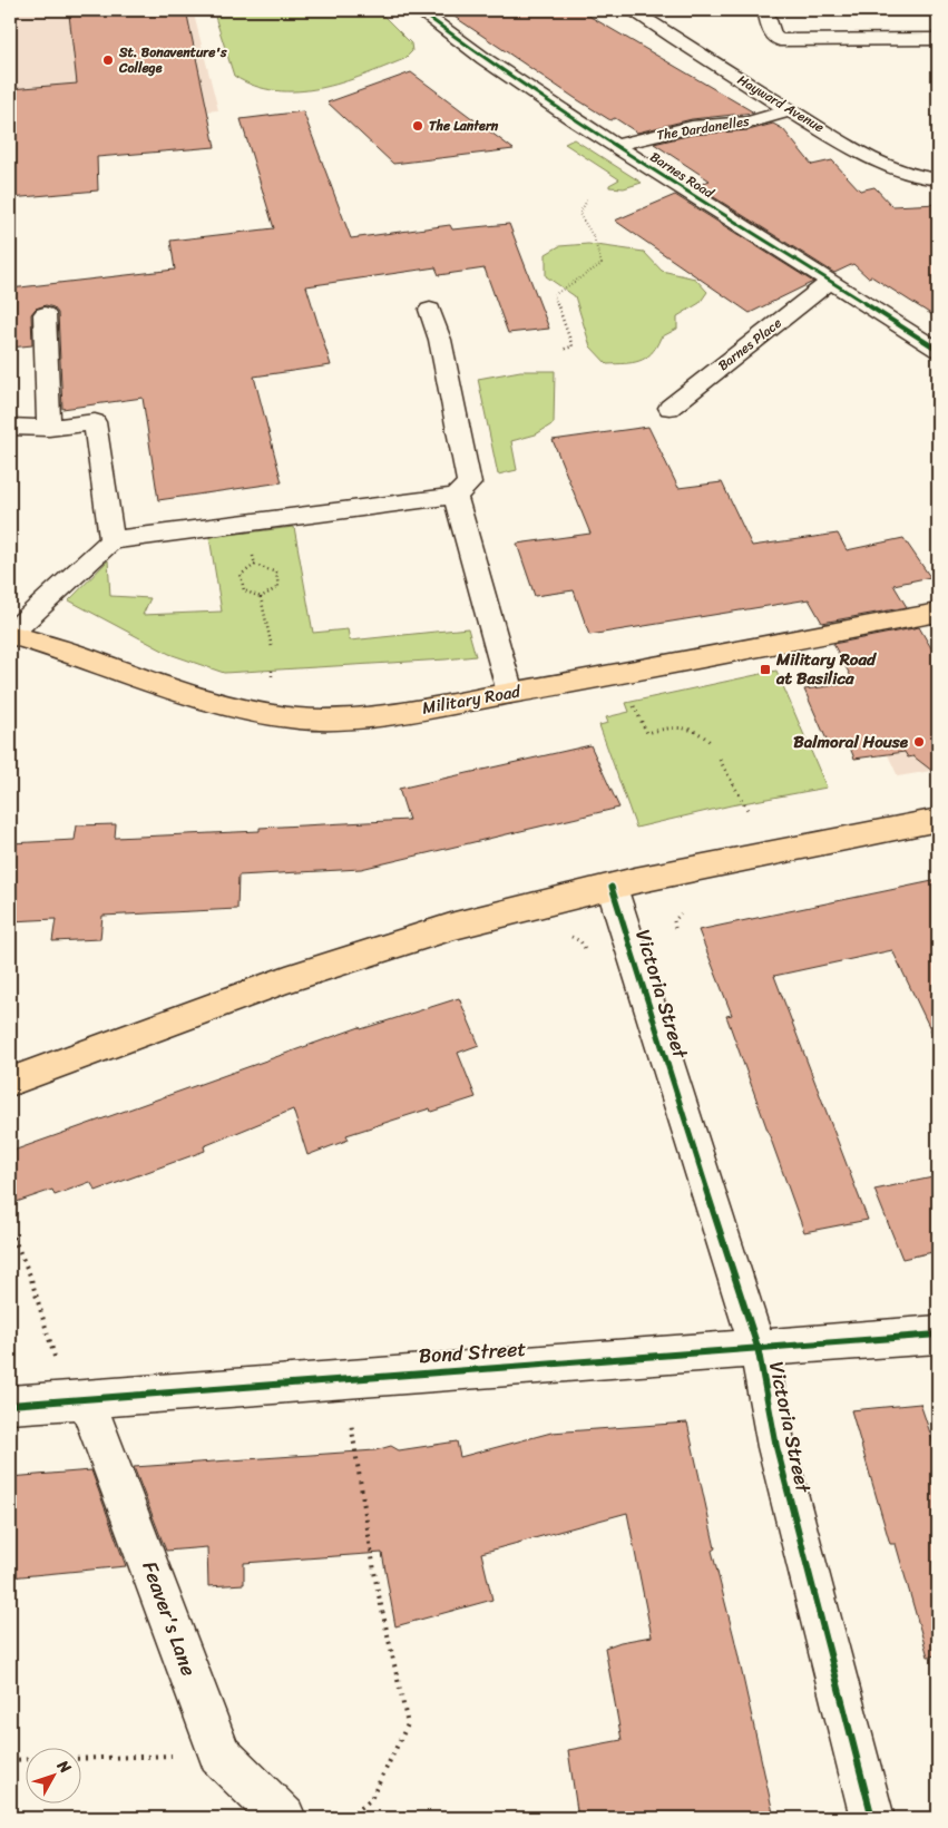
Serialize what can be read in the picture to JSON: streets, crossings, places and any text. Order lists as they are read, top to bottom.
{
  "streets": {
    "main road": ["Military Road"],
    "street": [
      "Hayward Avenue",
      "The Dardanelles",
      "Barnes Road",
      "Barnes Place",
      "Victoria Street",
      "Bond Street",
      "Feaver's Lane"
    ]
  },
  "crossings": [
    ["Hayward Avenue", "The Dardanelles"],
    ["The Dardanelles", "Barnes Road"],
    ["Barnes Road", "Barnes Place"],
    ["Victoria Street", "Bond Street"],
    ["Bond Street", "Feaver's Lane"]
  ],
  "places": {
    "other": ["St. Bonaventure's College", "The Lantern", "Balmoral House"],
    "transit": ["Military Road at Basilica"]
  },
  "north": "top right"
}
